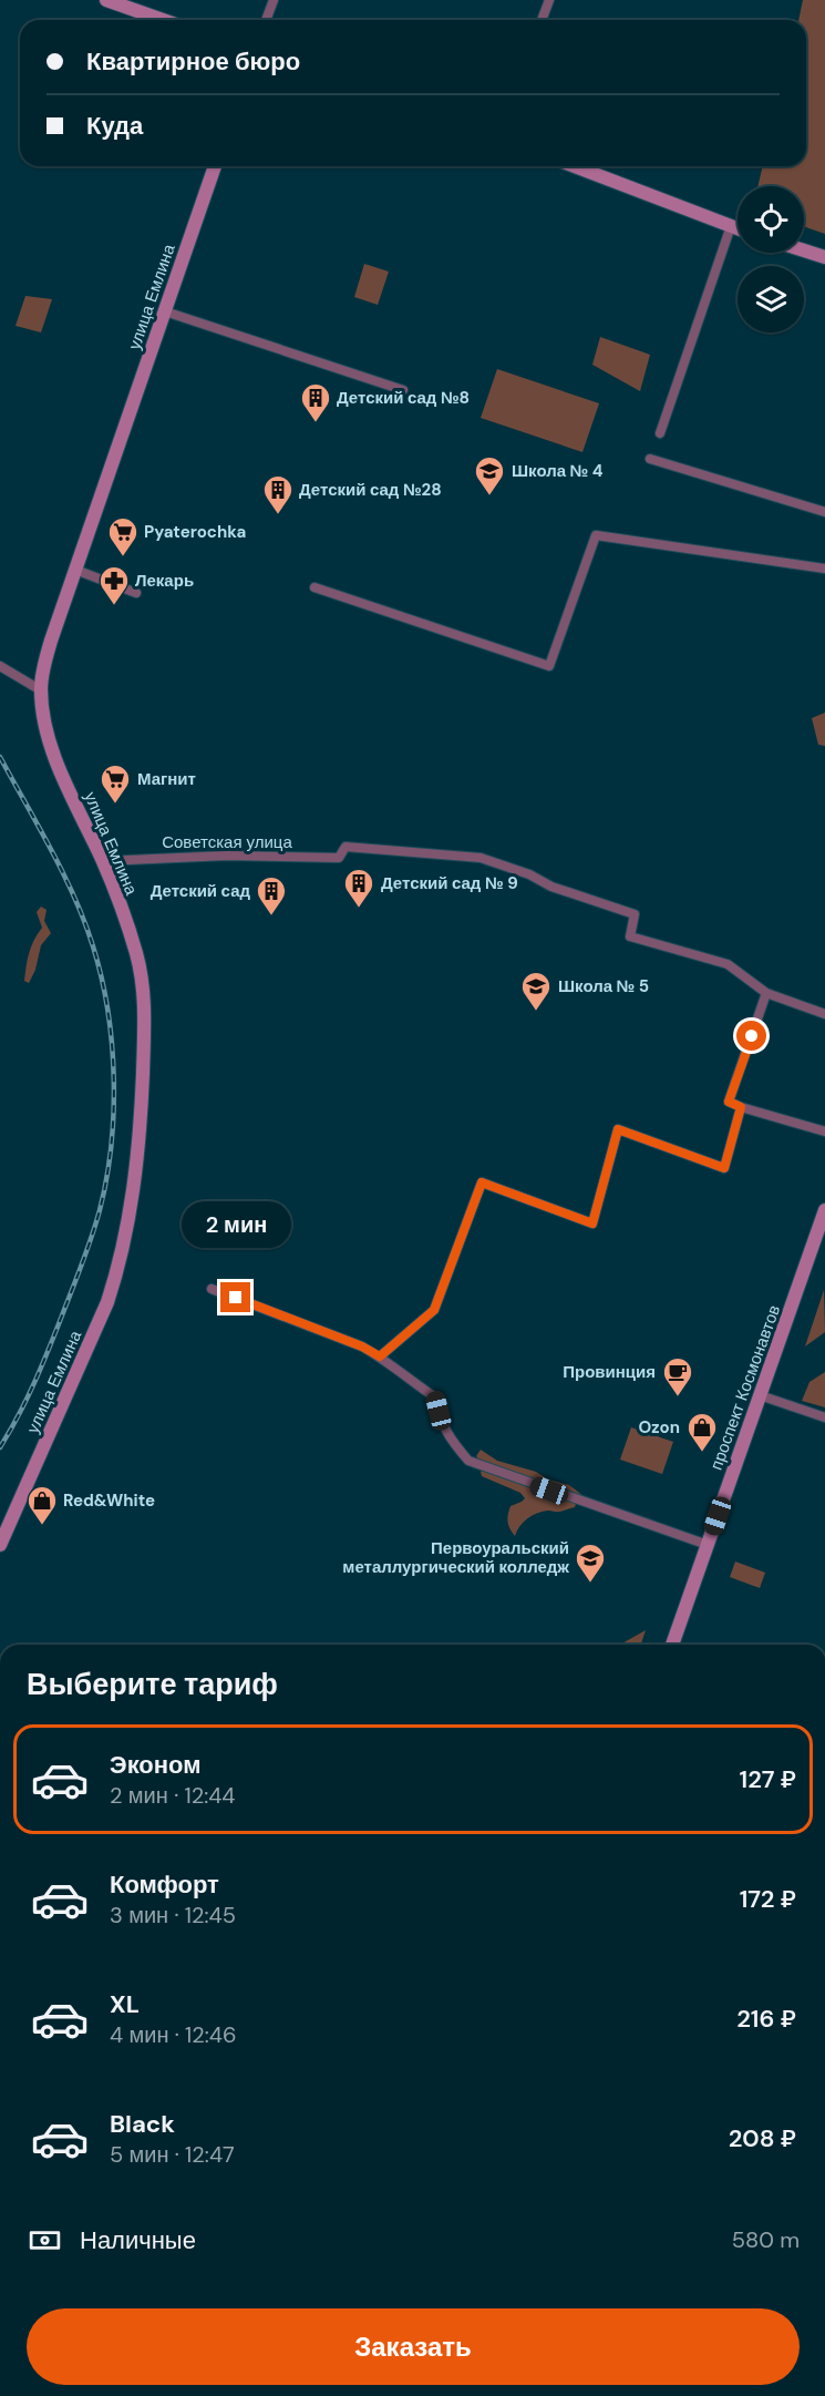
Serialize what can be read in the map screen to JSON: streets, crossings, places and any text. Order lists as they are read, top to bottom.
{
  "streets": {
    "street": ["улица Емлина", "Советская улица", "проспект Космонавтов"]
  },
  "crossings": [
    ["улица Емлина", "Советская улица"]
  ],
  "places": {
    "building": [
      "Детский сад №8",
      "Детский сад №28",
      "Детский сад № 9",
      "Детский сад"
    ],
    "school or university": ["Школа № 4", "Школа № 5", "Первоуральский металлургический колледж"],
    "supermarket": ["Pyaterochka", "Магнит"],
    "pharmacy": ["Лекарь"],
    "cafe": ["Провинция"],
    "shop": ["Ozon", "Red&White"]
  },
  "page": {
    "banner": ["Квартирное бюро", "Куда"],
    "bubble": "2 мин",
    "heading": "Выберите тариф",
    "list": [
      {
        "name": "Эконом",
        "note": "2 мин · 12:44",
        "value": "127 ₽"
      },
      {
        "name": "Комфорт",
        "note": "3 мин · 12:45",
        "value": "172 ₽"
      },
      {
        "name": "XL",
        "note": "4 мин · 12:46",
        "value": "216 ₽"
      },
      {
        "name": "Black",
        "note": "5 мин · 12:47",
        "value": "208 ₽"
      }
    ],
    "pay": ["Наличные", "580 m"],
    "buttons": "Заказать"
  }
}
